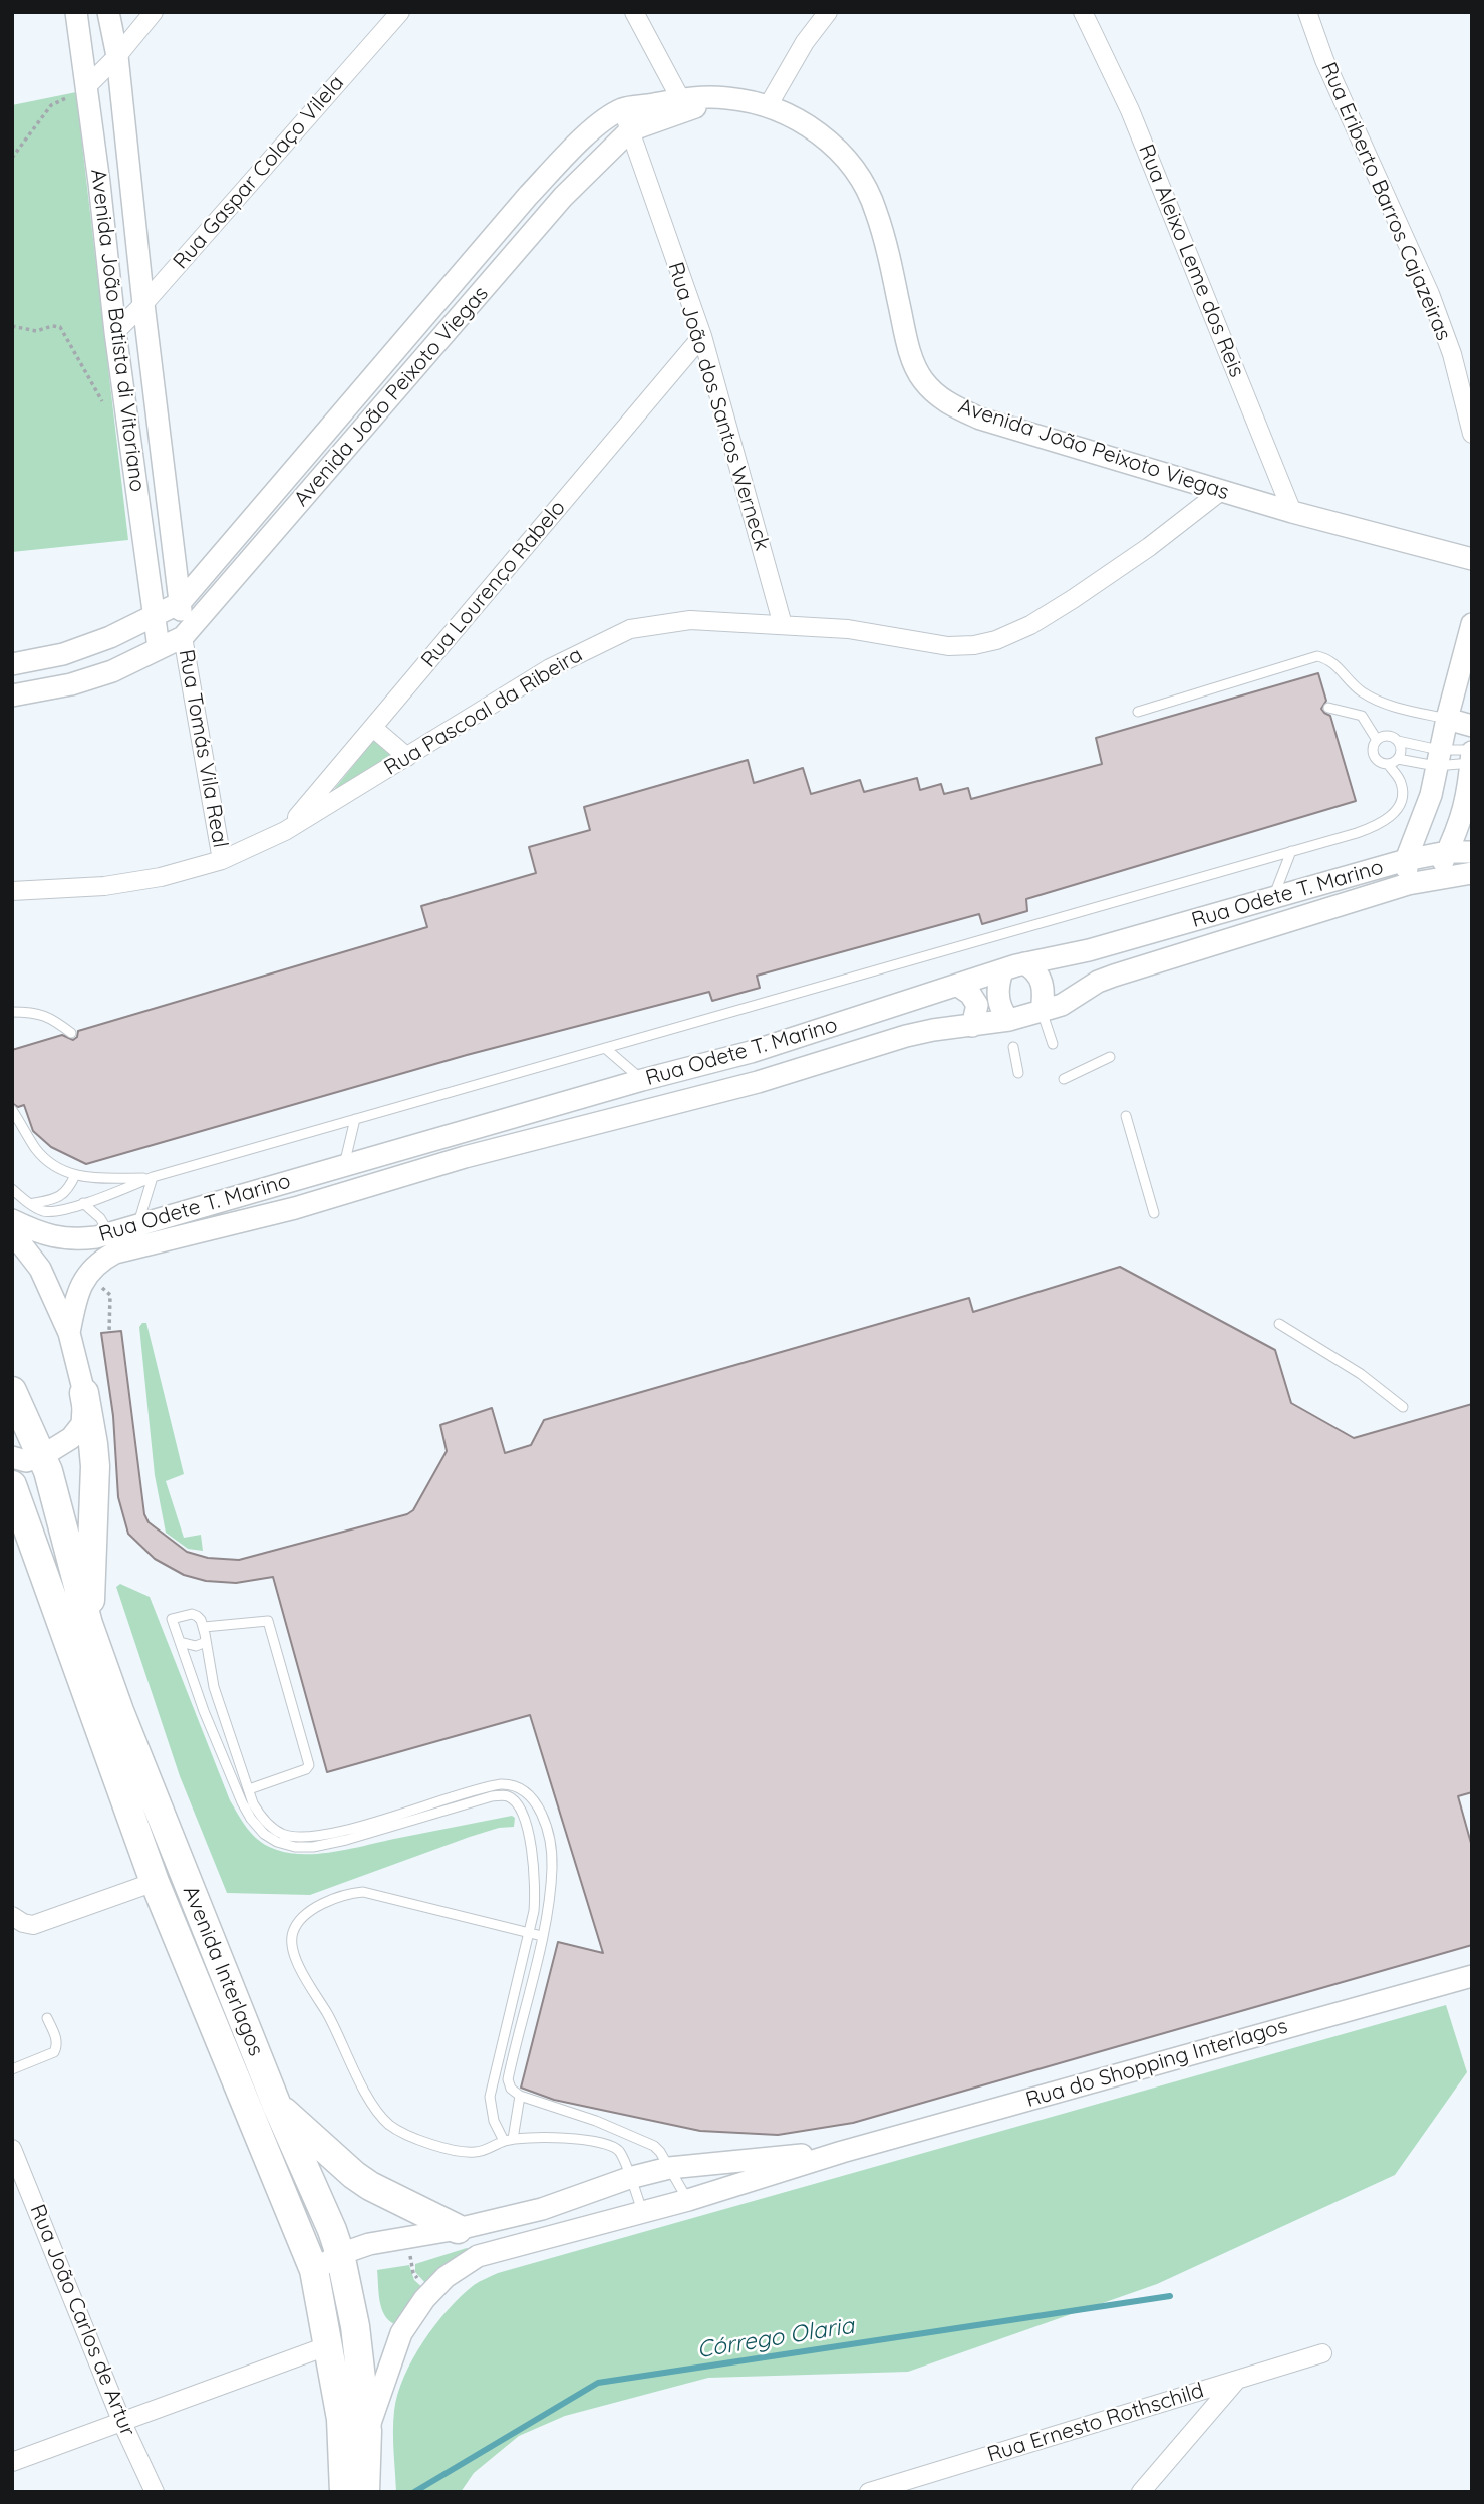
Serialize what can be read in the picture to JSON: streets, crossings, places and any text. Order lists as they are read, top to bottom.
{
  "streets": {
    "main road": ["Avenida Interlagos"],
    "street": [
      "Rua Gaspar Colaço Vilela",
      "Rua Eriberto Barros Cajazeiras",
      "Rua Aleixo Leme dos Reis",
      "Avenida João Batista di Vitoriano",
      "Avenida João Peixoto Viegas",
      "Rua João dos Santos Werneck",
      "Rua Lourenço Rabelo",
      "Rua Pascoal da Ribeira",
      "Rua Tomás Vila Real",
      "Rua Odete T. Marino",
      "Rua do Shopping Interlagos",
      "Rua João Carlos de Artur",
      "Rua Ernesto Rothschild"
    ]
  },
  "crossings": [
    ["Rua Gaspar Colaço Vilela", "Avenida João Batista di Vitoriano"],
    ["Rua Aleixo Leme dos Reis", "Avenida João Peixoto Viegas"],
    ["Avenida João Batista di Vitoriano", "Avenida João Peixoto Viegas"],
    ["Avenida João Batista di Vitoriano", "Rua Tomás Vila Real"],
    ["Avenida João Peixoto Viegas", "Rua João dos Santos Werneck"],
    ["Avenida João Peixoto Viegas", "Rua Pascoal da Ribeira"],
    ["Avenida João Peixoto Viegas", "Rua Tomás Vila Real"],
    ["Rua João dos Santos Werneck", "Rua Lourenço Rabelo"],
    ["Rua João dos Santos Werneck", "Rua Pascoal da Ribeira"],
    ["Rua Lourenço Rabelo", "Rua Pascoal da Ribeira"],
    ["Rua Pascoal da Ribeira", "Rua Tomás Vila Real"],
    ["Avenida Interlagos", "Rua do Shopping Interlagos"]
  ],
  "water": ["Córrego Olaria"]
}
